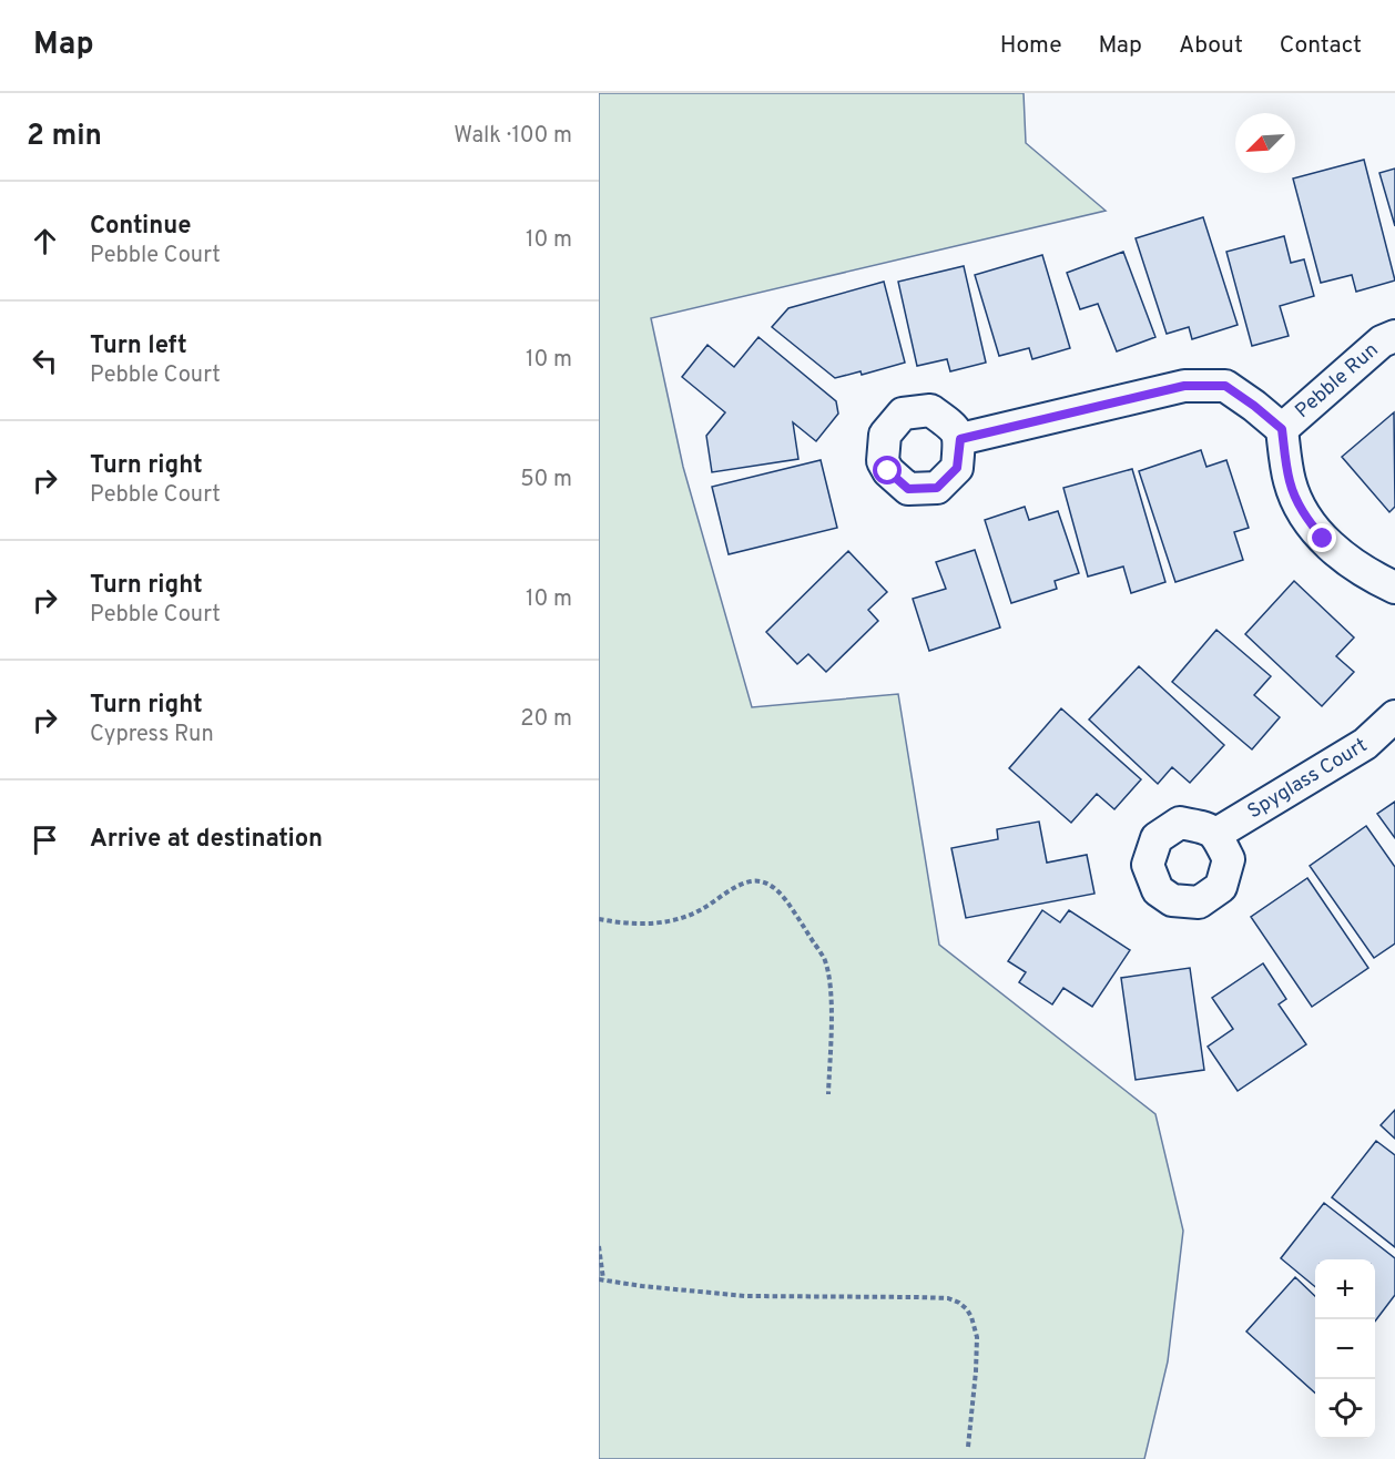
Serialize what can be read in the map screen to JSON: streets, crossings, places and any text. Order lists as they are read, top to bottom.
{
  "streets": {
    "street": ["Pebble Run", "Spyglass Court"]
  },
  "north": "bottom left",
  "page": {
    "header": "Map",
    "nav": [
      "Home",
      "Map",
      "About",
      "Contact"
    ],
    "heading": ["2 min", "Walk · 100 m"],
    "list": [
      ["Continue", "Pebble Court", "10 m"],
      ["Turn left", "Pebble Court", "10 m"],
      ["Turn right", "Pebble Court", "50 m"],
      ["Turn right", "Pebble Court", "10 m"],
      ["Turn right", "Cypress Run", "20 m"],
      "Arrive at destination"
    ],
    "map_buttons": ["+", "−"]
  }
}
